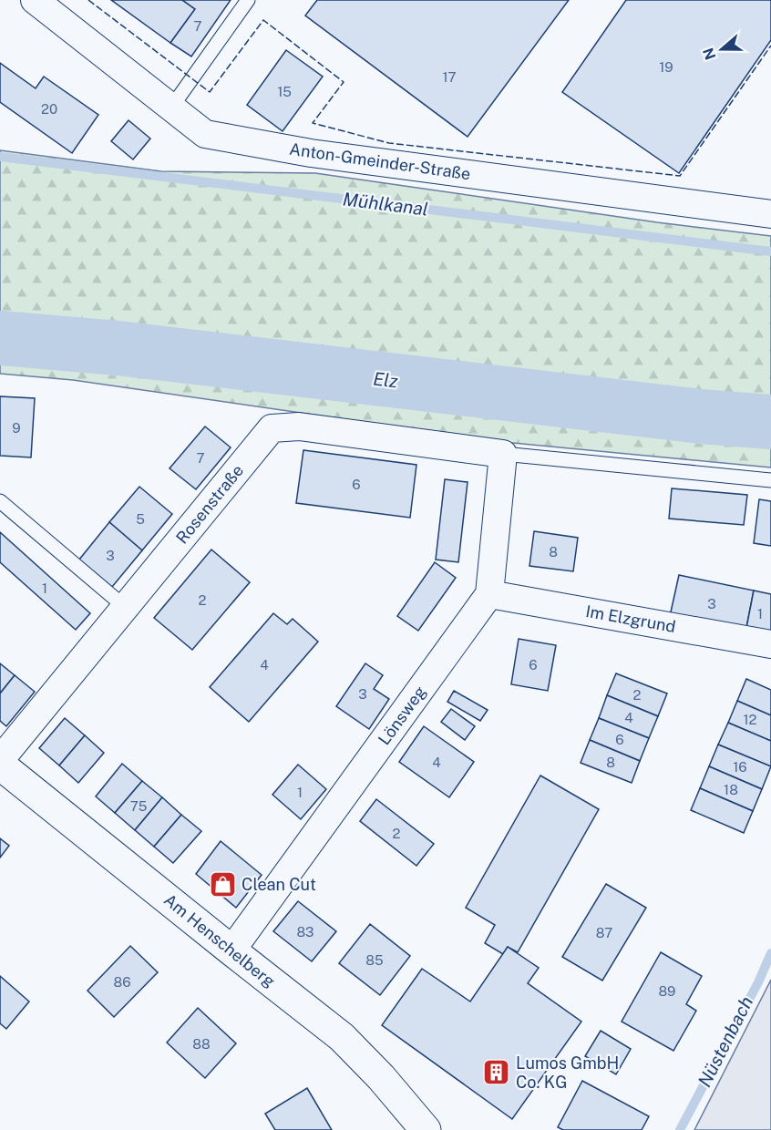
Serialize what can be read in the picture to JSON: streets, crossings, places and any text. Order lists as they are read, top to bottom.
{
  "streets": {
    "main road": ["Am Henschelberg"],
    "street": [
      "Anton-Gmeinder-Straße",
      "Rosenstraße",
      "Im Elzgrund",
      "Lönsweg"
    ]
  },
  "crossings": [
    ["Im Elzgrund", "Lönsweg"],
    ["Lönsweg", "Am Henschelberg"]
  ],
  "water": ["Mühlkanal", "Elz", "Nüstenbach"],
  "places": {
    "shop": ["Clean Cut"],
    "building": ["Lumos GmbH Co. KG"]
  },
  "house_numbers": [
    "7",
    "19",
    "17",
    "15",
    "20",
    "9",
    "7",
    "6",
    "5",
    "8",
    "3",
    "1",
    "2",
    "3",
    "1",
    "4",
    "6",
    "3",
    "2",
    "4",
    "12",
    "6",
    "4",
    "8",
    "16",
    "18",
    "1",
    "75",
    "2",
    "83",
    "87",
    "85",
    "86",
    "89",
    "88"
  ],
  "north": "left"
}
